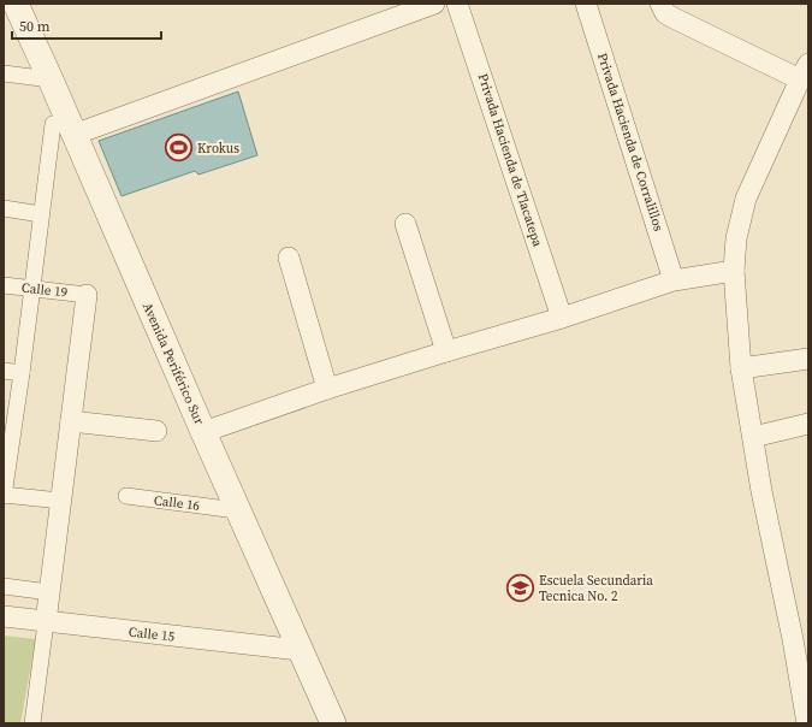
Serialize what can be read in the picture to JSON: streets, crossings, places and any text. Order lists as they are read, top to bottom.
{
  "streets": {
    "street": [
      "Privada Hacienda de Corralillos",
      "Privada Hacienda de Tlacatepa",
      "Calle 19",
      "Avenida Periférico Sur",
      "Calle 16",
      "Calle 15"
    ]
  },
  "crossings": [
    ["Avenida Periférico Sur", "Calle 15"]
  ],
  "places": {
    "sports": ["Krokus"],
    "school or university": ["Escuela Secundaria Tecnica No. 2"]
  },
  "scale_bar": "50 m"
}
